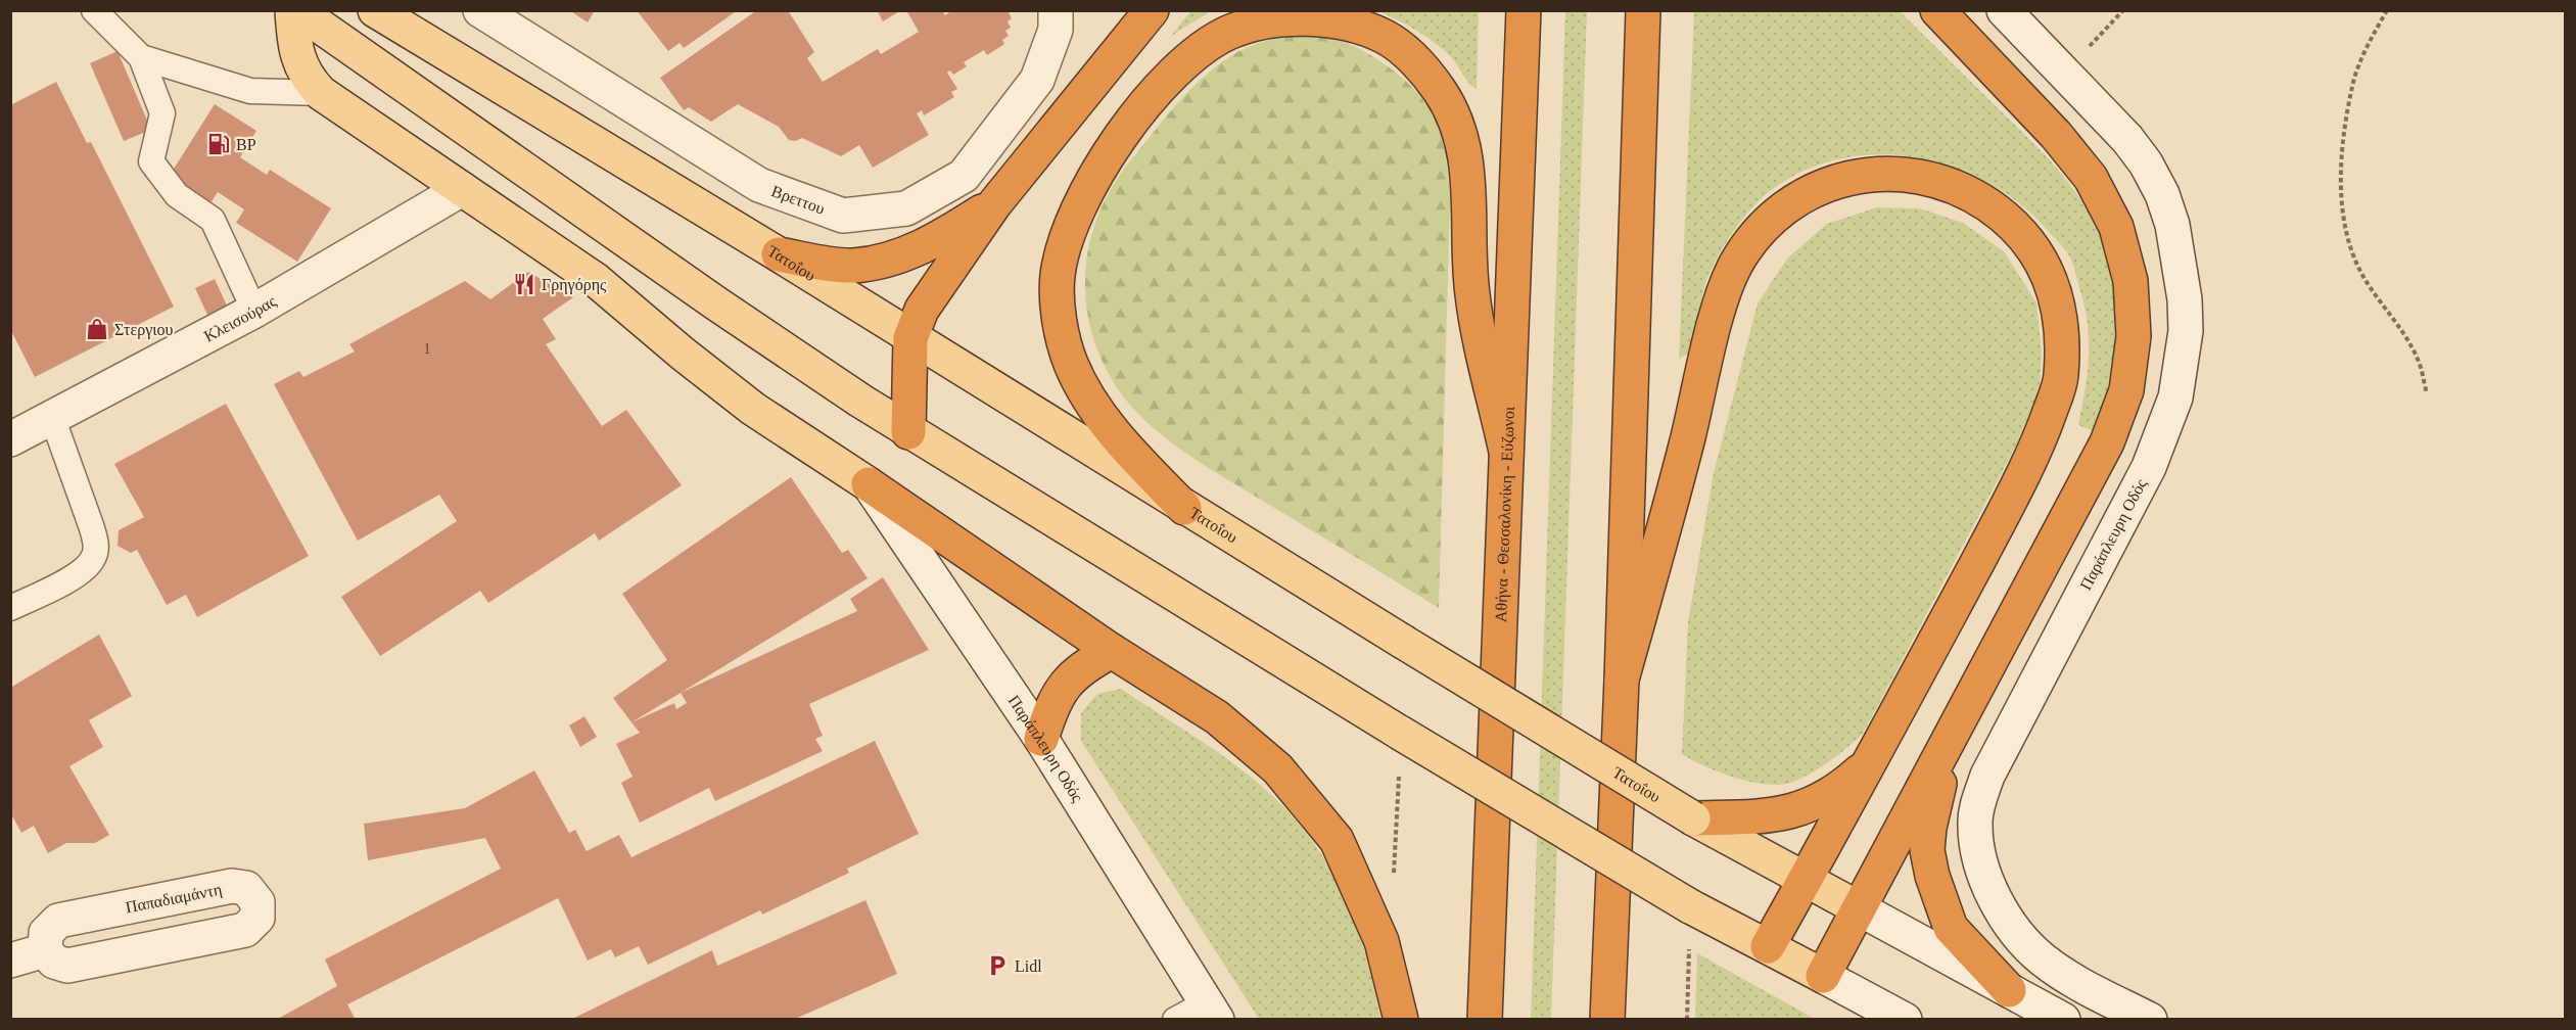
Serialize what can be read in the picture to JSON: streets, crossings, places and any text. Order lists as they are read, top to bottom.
{
  "streets": {
    "highway": ["Αθήνα - Θεσσαλονίκη - Εύζωνοι"],
    "main road": ["Τατοΐου"],
    "street": [
      "Βρεττου",
      "Κλεισούρας",
      "Παράπλευρη Οδός",
      "Παπαδιαμάντη"
    ]
  },
  "places": {
    "fuel station": ["BP"],
    "restaurant": ["Γρηγόρης"],
    "shop": ["Στεργιου"],
    "parking": ["Lidl"]
  },
  "house_numbers": ["1"]
}
